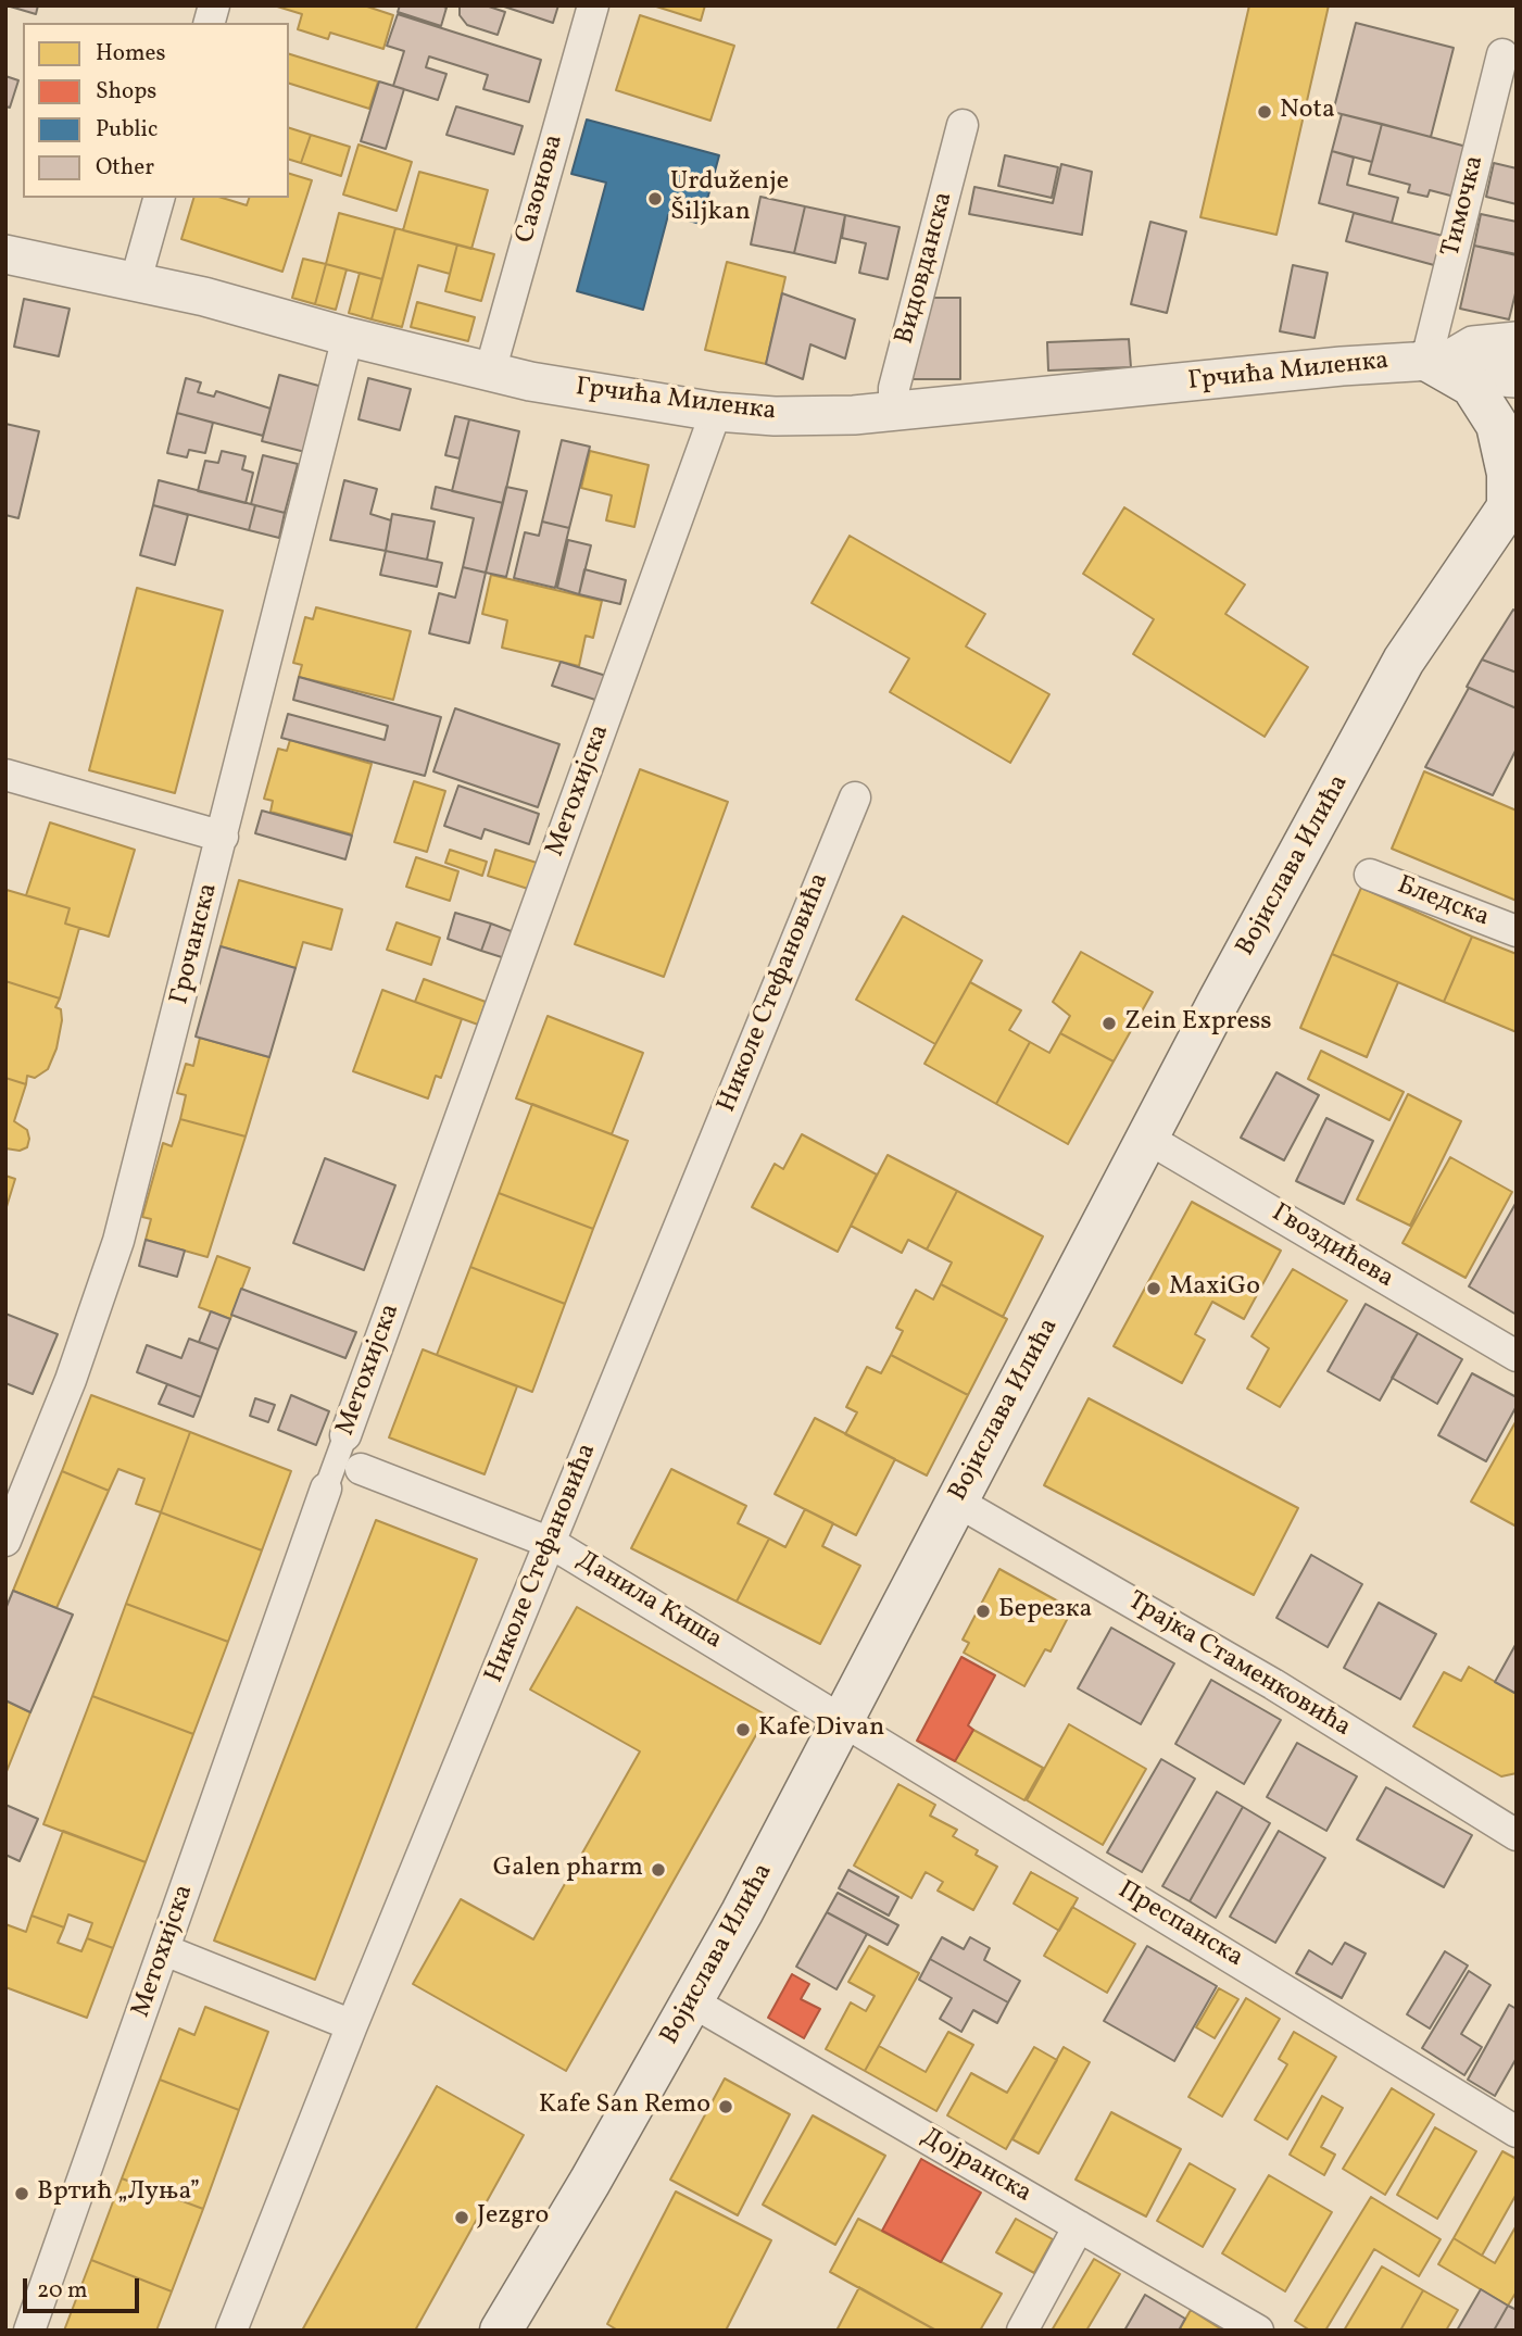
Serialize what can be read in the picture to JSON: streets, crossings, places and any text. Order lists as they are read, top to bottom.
{
  "streets": {
    "main road": ["Војислава Илића"],
    "street": [
      "Сазонова",
      "Тимочка",
      "Видовданска",
      "Грчића Миленка",
      "Метохијска",
      "Бледска",
      "Грочанска",
      "Николе Стефановића",
      "Гвоздићева",
      "Данила Киша",
      "Трајка Стаменковића",
      "Преспанска",
      "Дојранска"
    ]
  },
  "crossings": [
    ["Сазонова", "Грчића Миленка"],
    ["Тимочка", "Грчића Миленка"],
    ["Видовданска", "Грчића Миленка"],
    ["Грчића Миленка", "Метохијска"],
    ["Грчића Миленка", "Грочанска"],
    ["Војислава Илића", "Гвоздићева"],
    ["Војислава Илића", "Данила Киша"],
    ["Војислава Илића", "Трајка Стаменковића"],
    ["Војислава Илића", "Преспанска"],
    ["Војислава Илића", "Дојранска"],
    ["Николе Стефановића", "Данила Киша"],
    ["Данила Киша", "Преспанска"]
  ],
  "places": [
    "Nota",
    "Urduženje Šiljkan",
    "Zein Express",
    "MaxiGo",
    "Березка",
    "Kafe Divan",
    "Galen pharm",
    "Kafe San Remo",
    "Вртић „Луња”",
    "Jezgro"
  ],
  "legend": [
    "Homes",
    "Shops",
    "Public",
    "Other"
  ],
  "scale_bar": "20 m"
}
